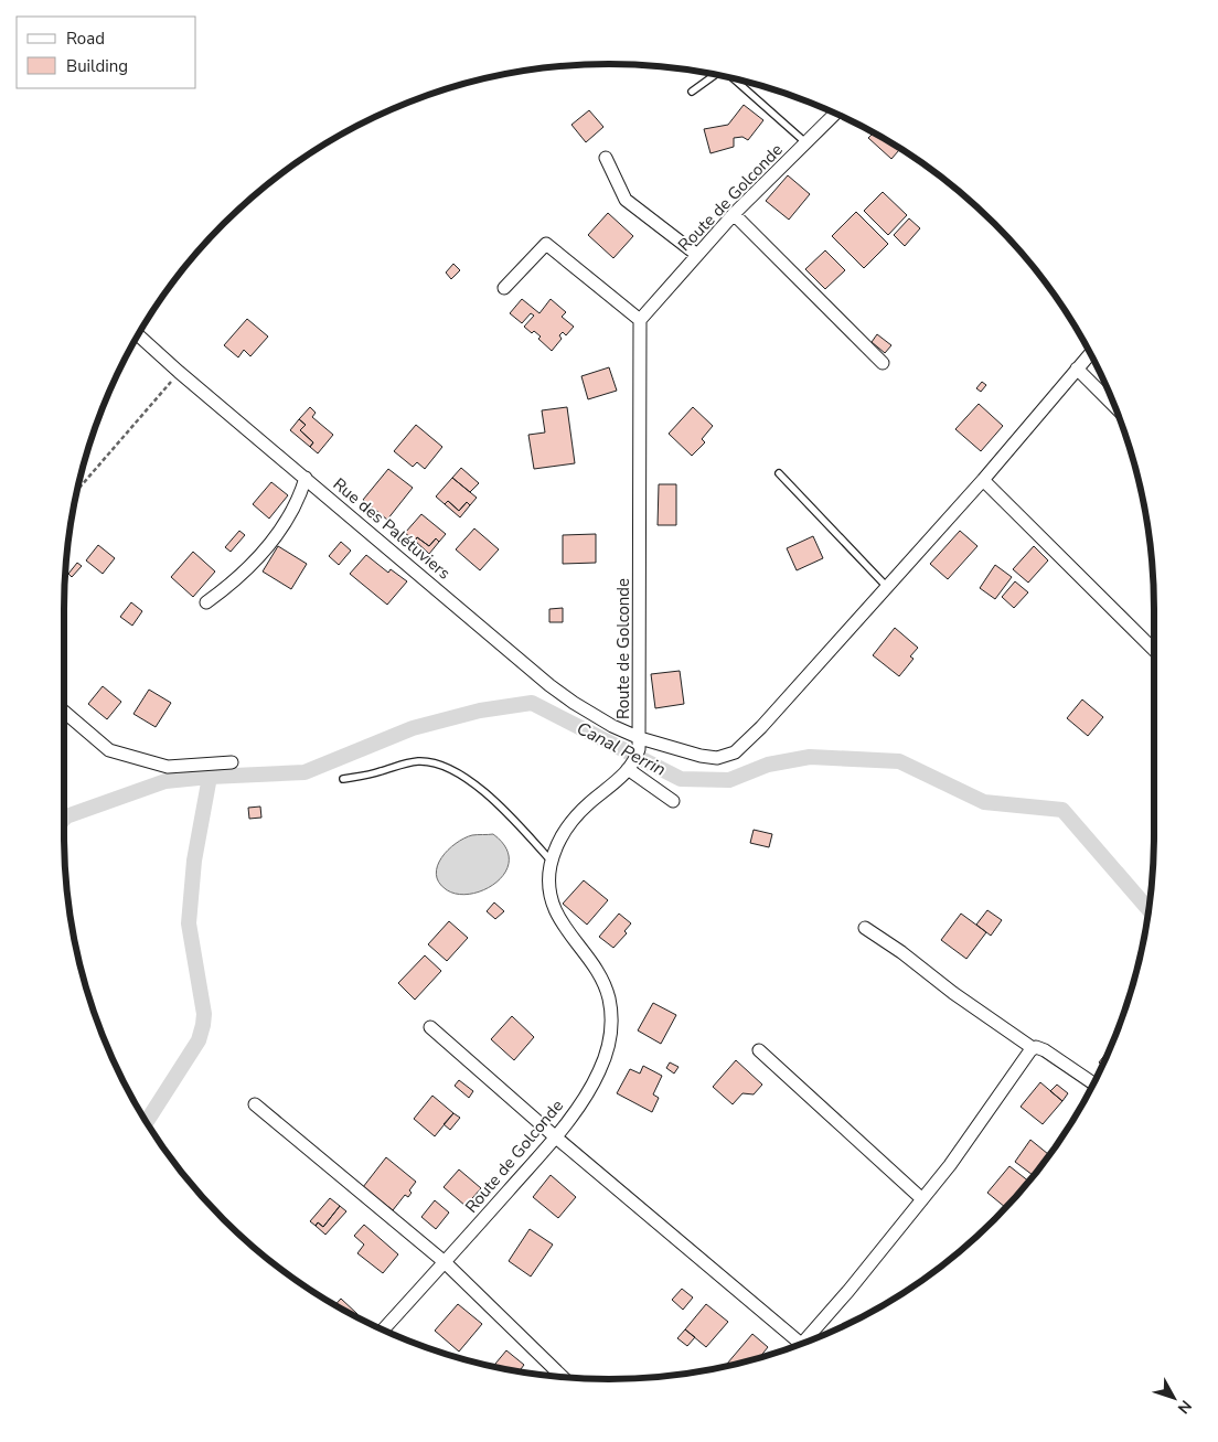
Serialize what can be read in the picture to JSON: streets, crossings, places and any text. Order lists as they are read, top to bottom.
{
  "streets": {
    "street": ["Route de Golconde", "Rue des Palétuviers"]
  },
  "crossings": [
    ["Route de Golconde", "Rue des Palétuviers"]
  ],
  "water": ["Canal Perrin"],
  "legend": ["Road", "Building"],
  "north": "bottom right"
}
